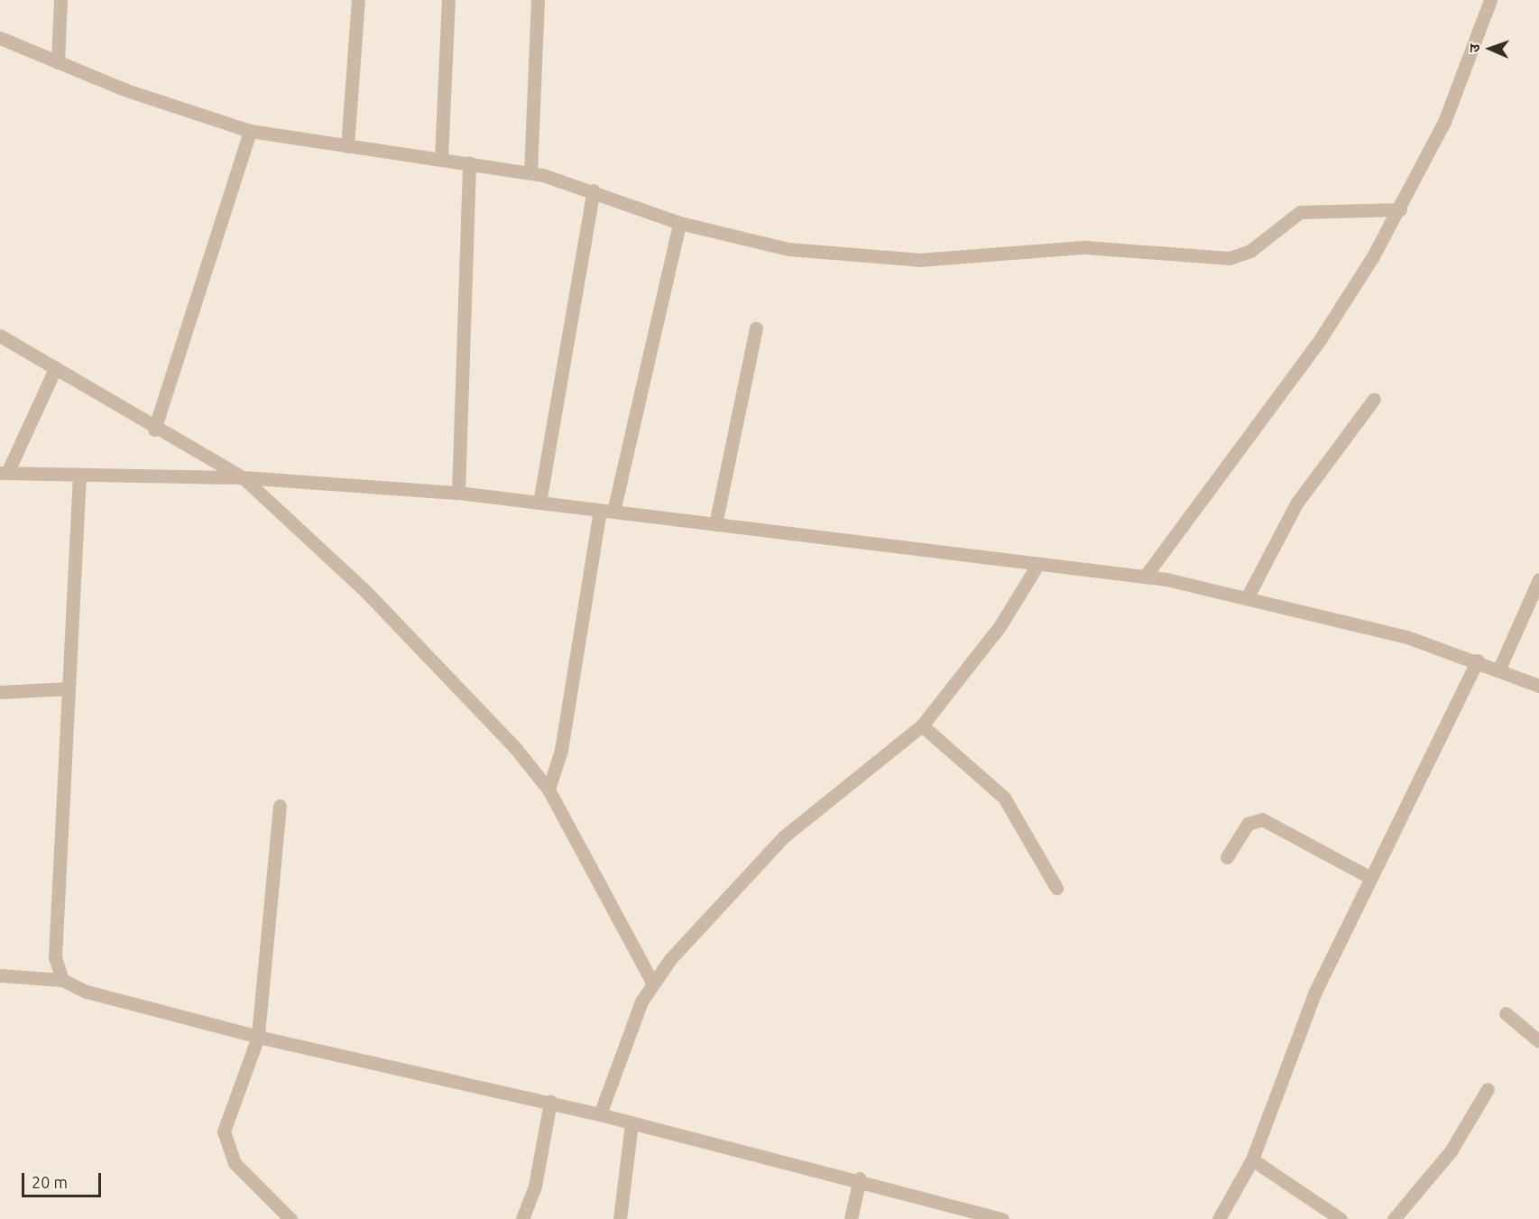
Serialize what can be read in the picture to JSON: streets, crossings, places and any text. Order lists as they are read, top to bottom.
{
  "scale_bar": "20 m",
  "north": "left"
}
